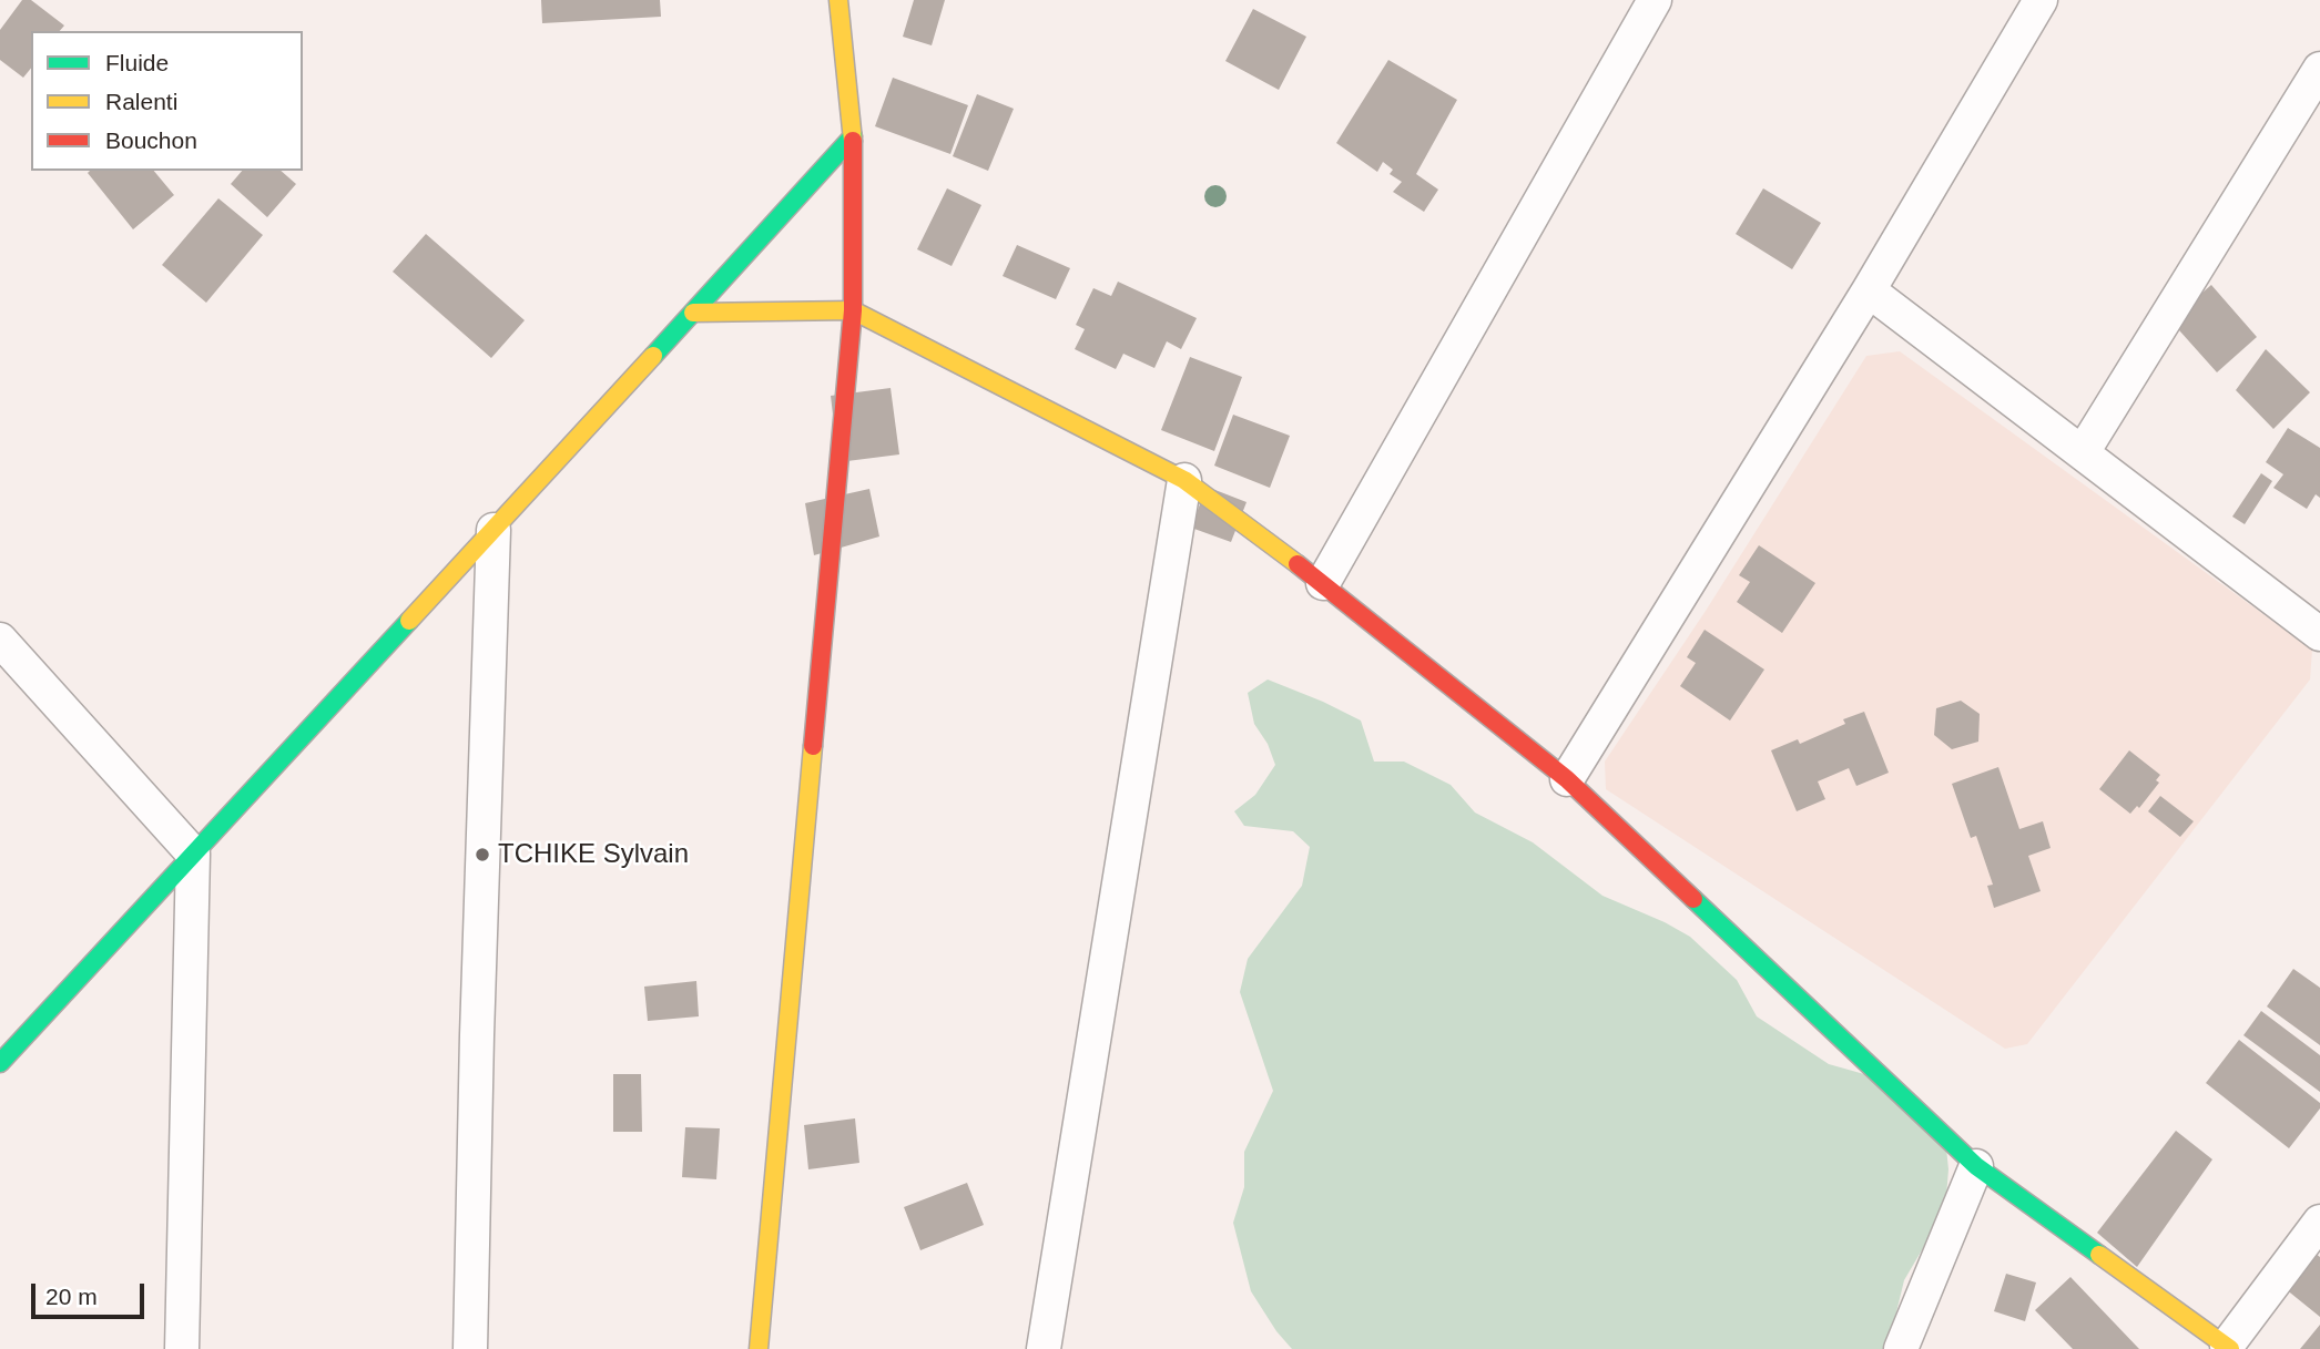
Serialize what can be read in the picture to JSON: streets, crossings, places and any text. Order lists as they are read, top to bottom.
{
  "places": ["TCHIKE Sylvain"],
  "legend": ["Fluide", "Ralenti", "Bouchon"],
  "scale_bar": "20 m"
}
